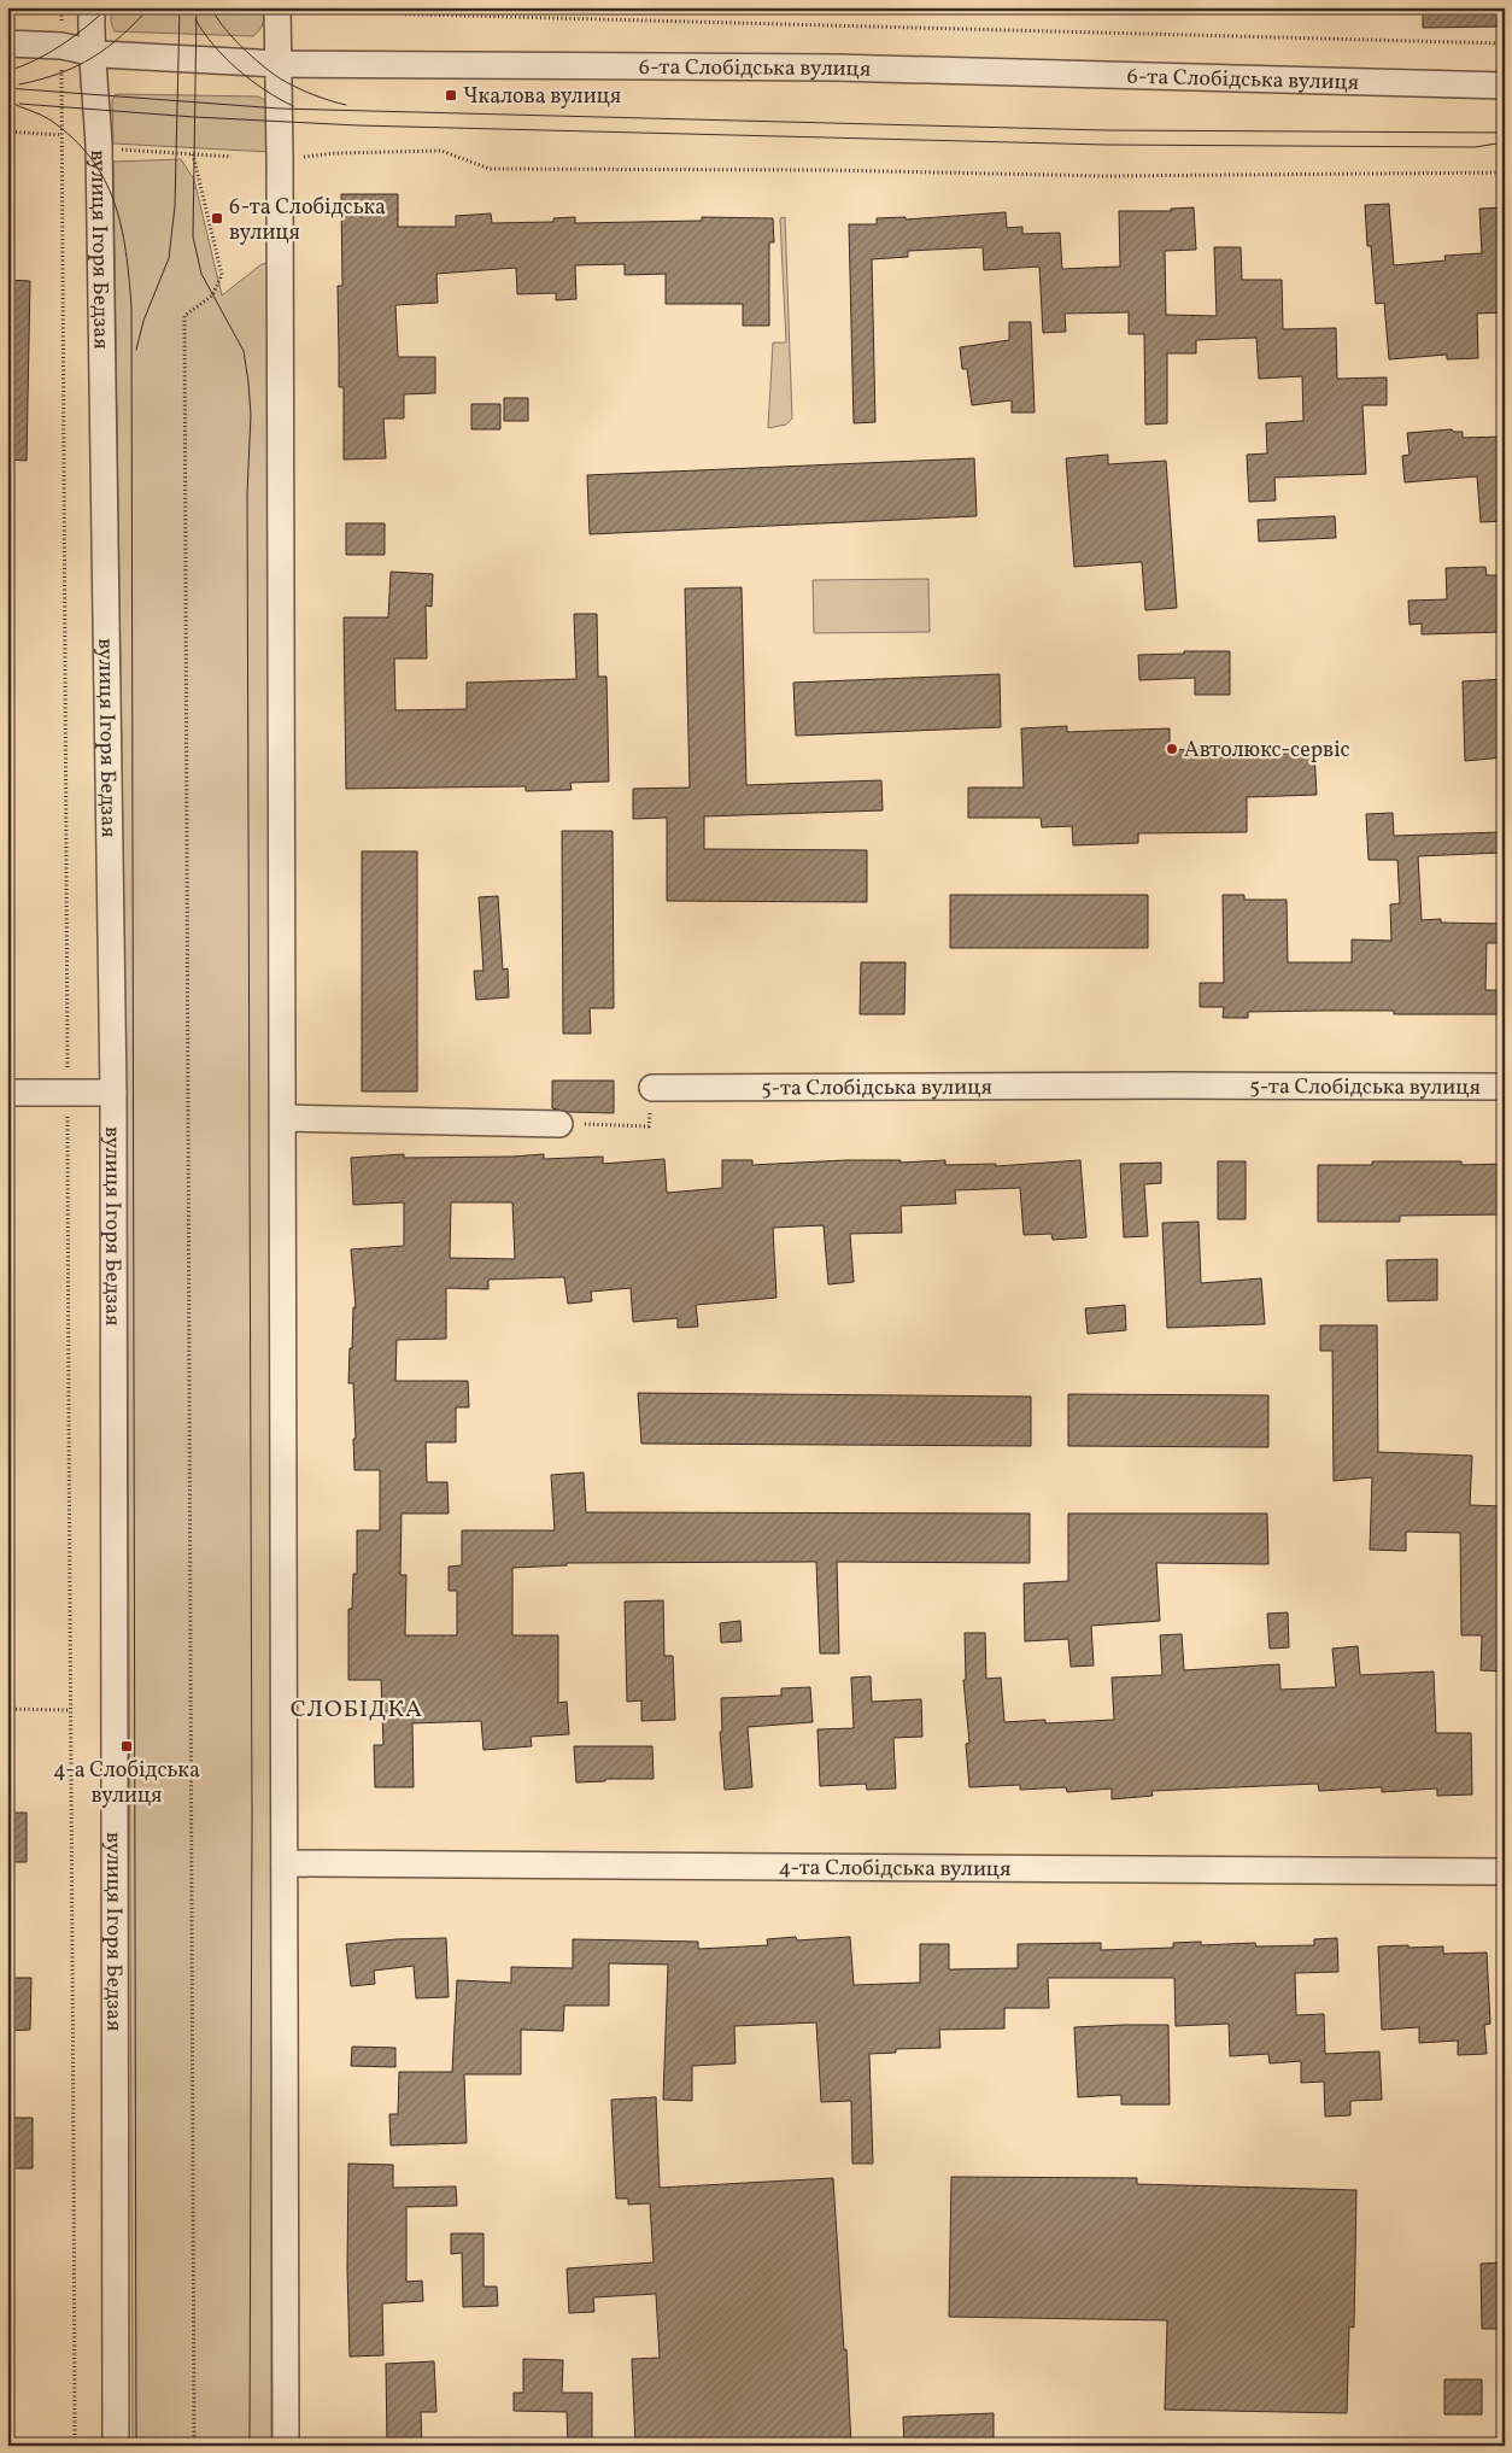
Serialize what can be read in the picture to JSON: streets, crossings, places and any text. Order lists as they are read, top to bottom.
{
  "streets": {
    "street": [
      "6-та Слобідська вулиця",
      "вулиця Ігоря Бедзая",
      "5-та Слобідська вулиця",
      "4-та Слобідська вулиця"
    ]
  },
  "crossings": [
    ["6-та Слобідська вулиця", "вулиця Ігоря Бедзая"]
  ],
  "districts": ["СЛОБІДКА"],
  "places": {
    "transit": ["Чкалова вулиця", "6-та Слобідська вулиця", "4-а Слобідська вулиця"],
    "other": ["Автолюкс-сервіс"]
  }
}
